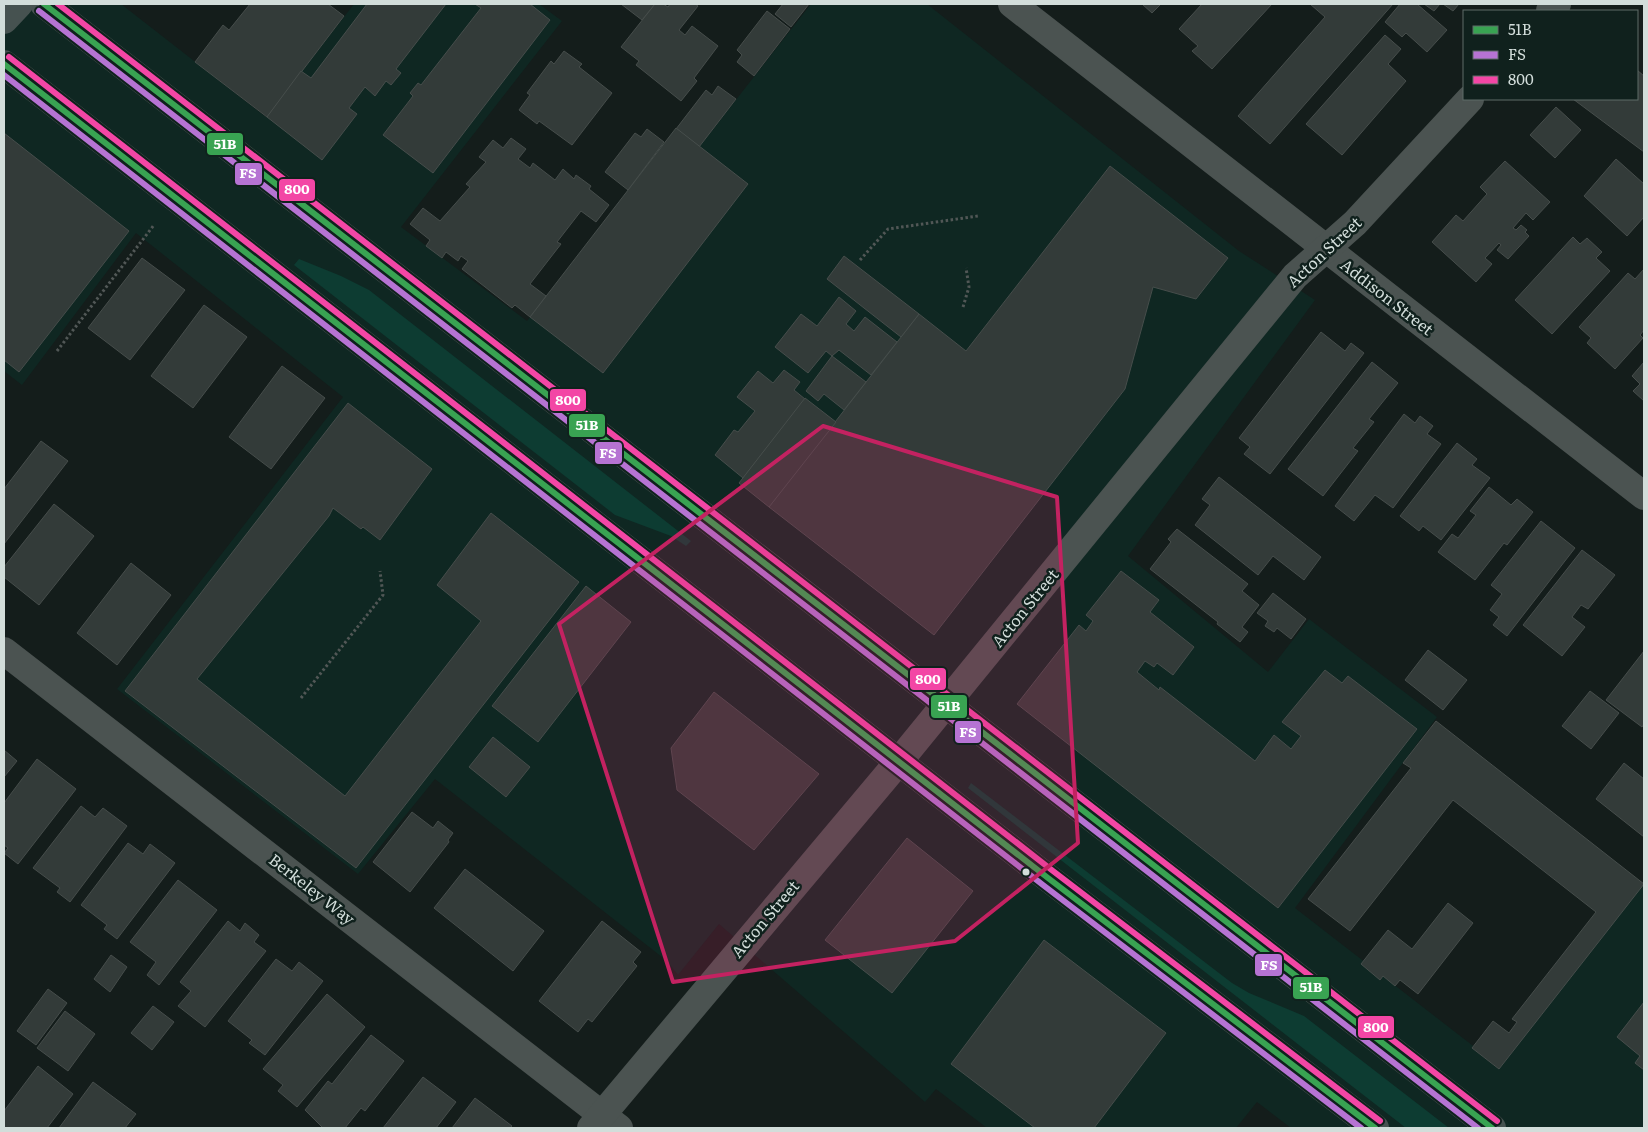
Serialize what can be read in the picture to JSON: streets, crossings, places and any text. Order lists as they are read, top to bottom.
{
  "streets": {
    "street": ["Acton Street", "Addison Street", "Berkeley Way"]
  },
  "crossings": [
    ["Acton Street", "Addison Street"],
    ["Acton Street", "Berkeley Way"]
  ],
  "lines": ["transit line 51B", "transit line 800", "transit line FS"],
  "legend": ["51B", "FS", "800"]
}
